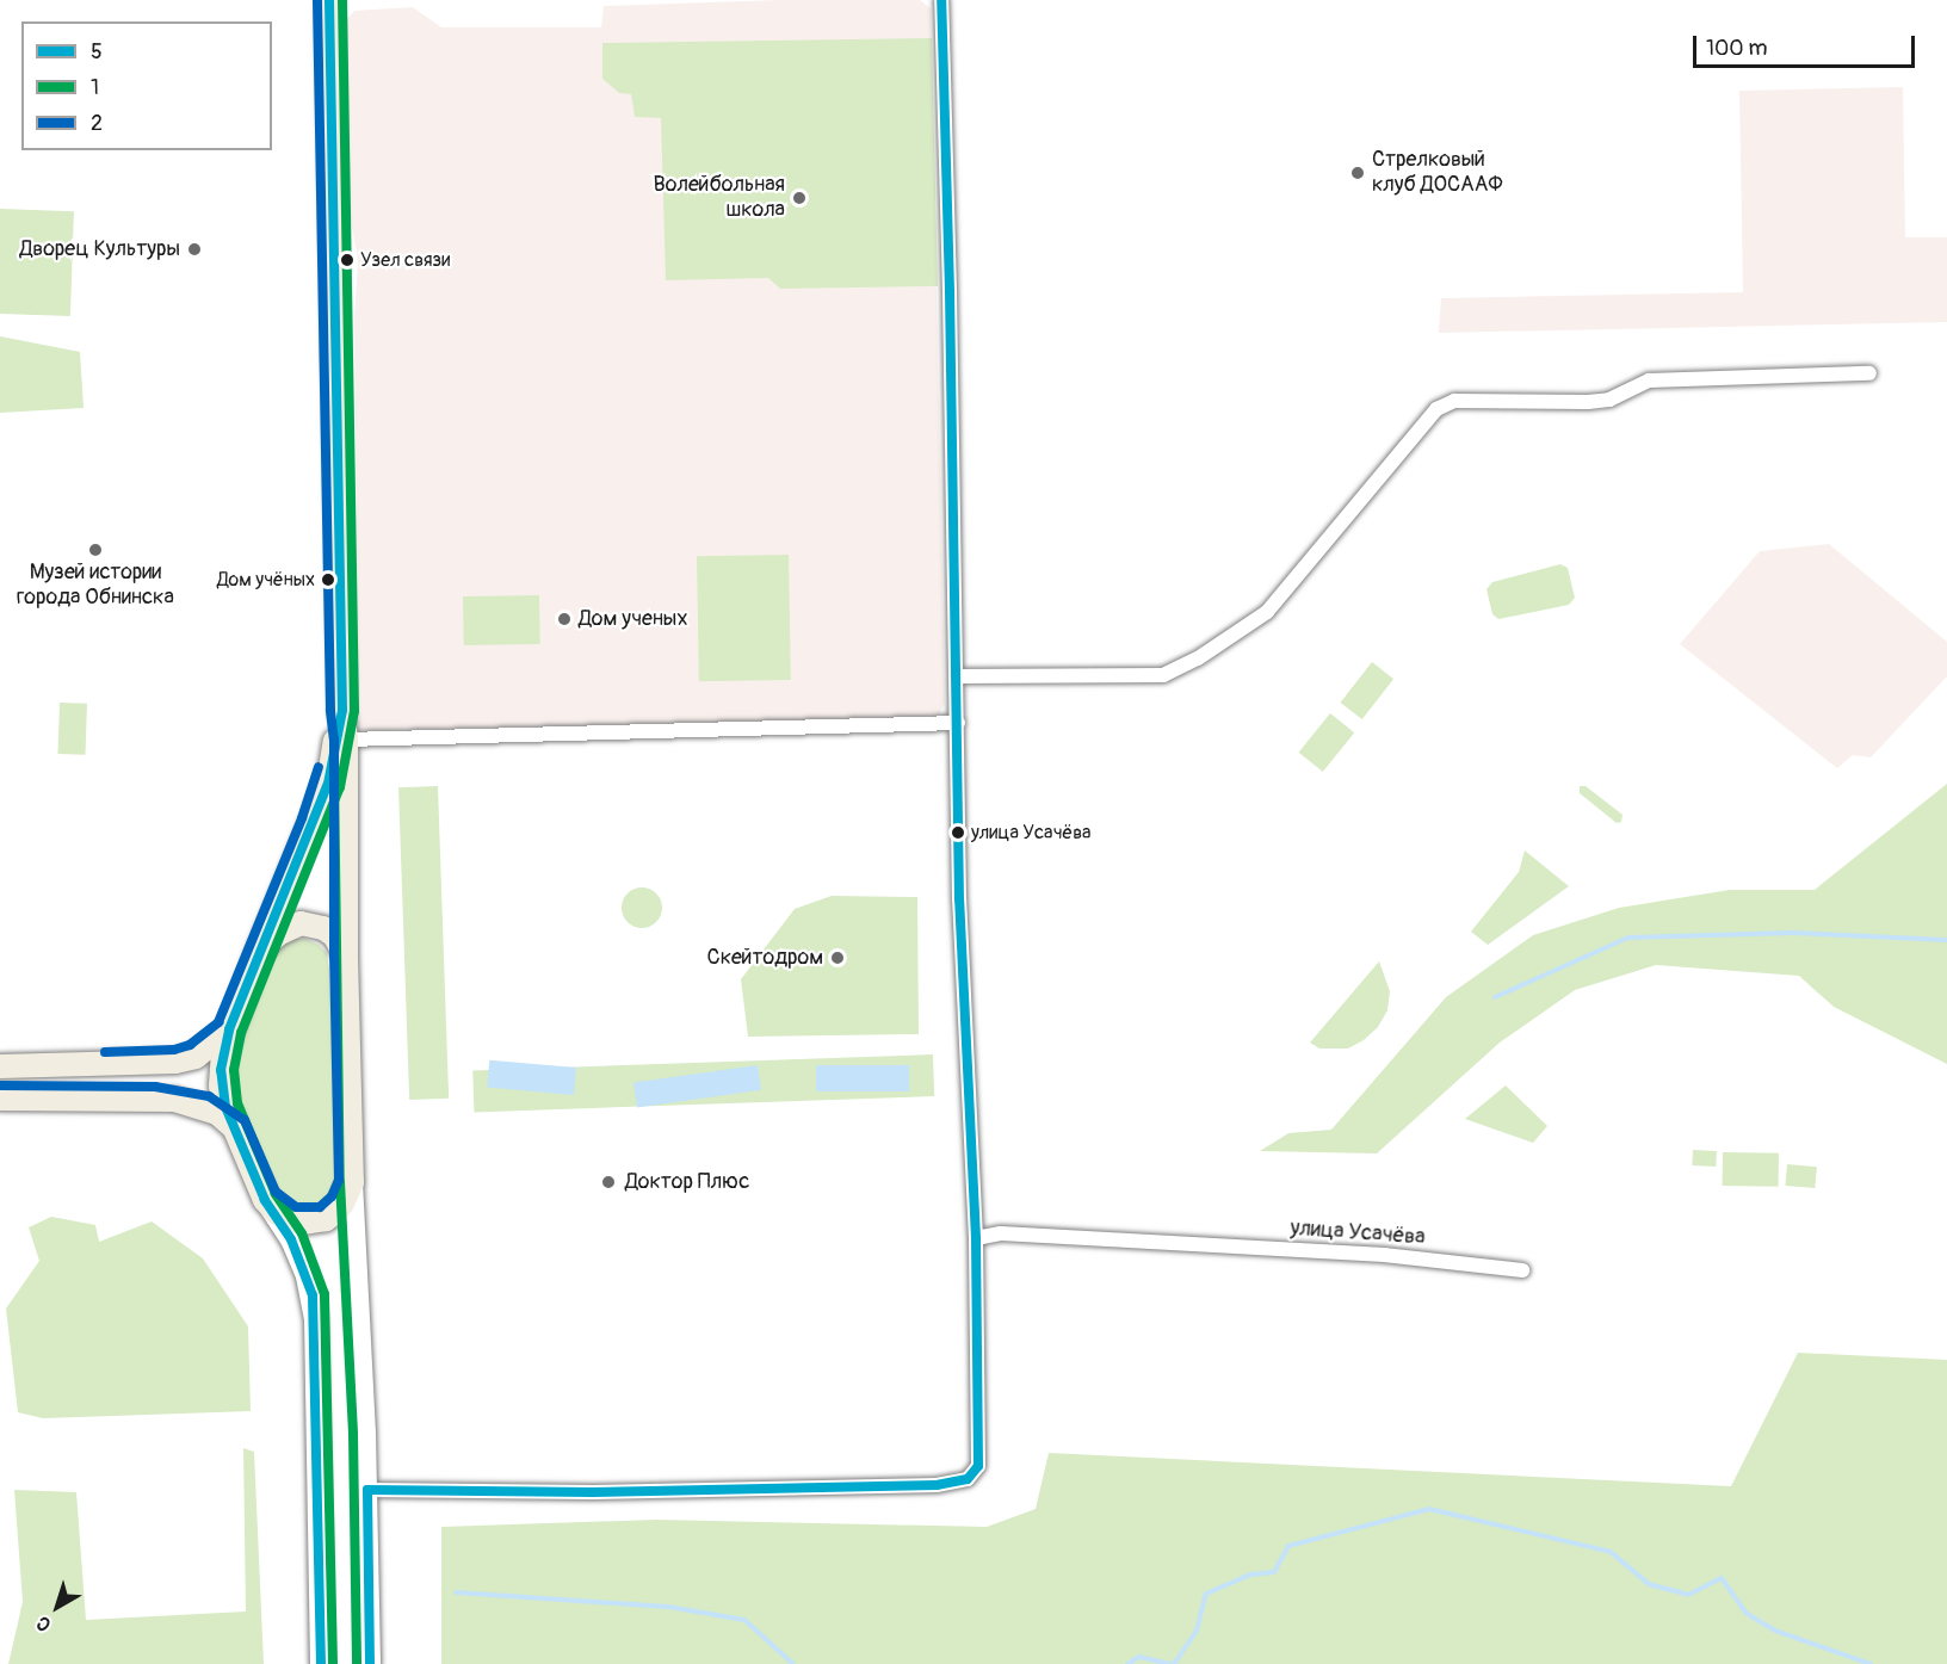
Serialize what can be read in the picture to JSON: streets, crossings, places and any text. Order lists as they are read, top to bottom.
{
  "streets": {
    "street": ["улица Усачёва"]
  },
  "places": [
    "Стрелковый клуб ДОСААФ",
    "Волейбольная школа",
    "Дворец Культуры",
    "Узел связи",
    "Музей истории города Обнинска",
    "Дом учёных",
    "Дом ученых",
    "улица Усачёва",
    "Скейтодром",
    "Доктор Плюс"
  ],
  "lines": ["transit line 5", "transit line 1", "transit line 2"],
  "legend": ["5", "1", "2"],
  "scale_bar": "100 m",
  "north": "bottom left"
}
